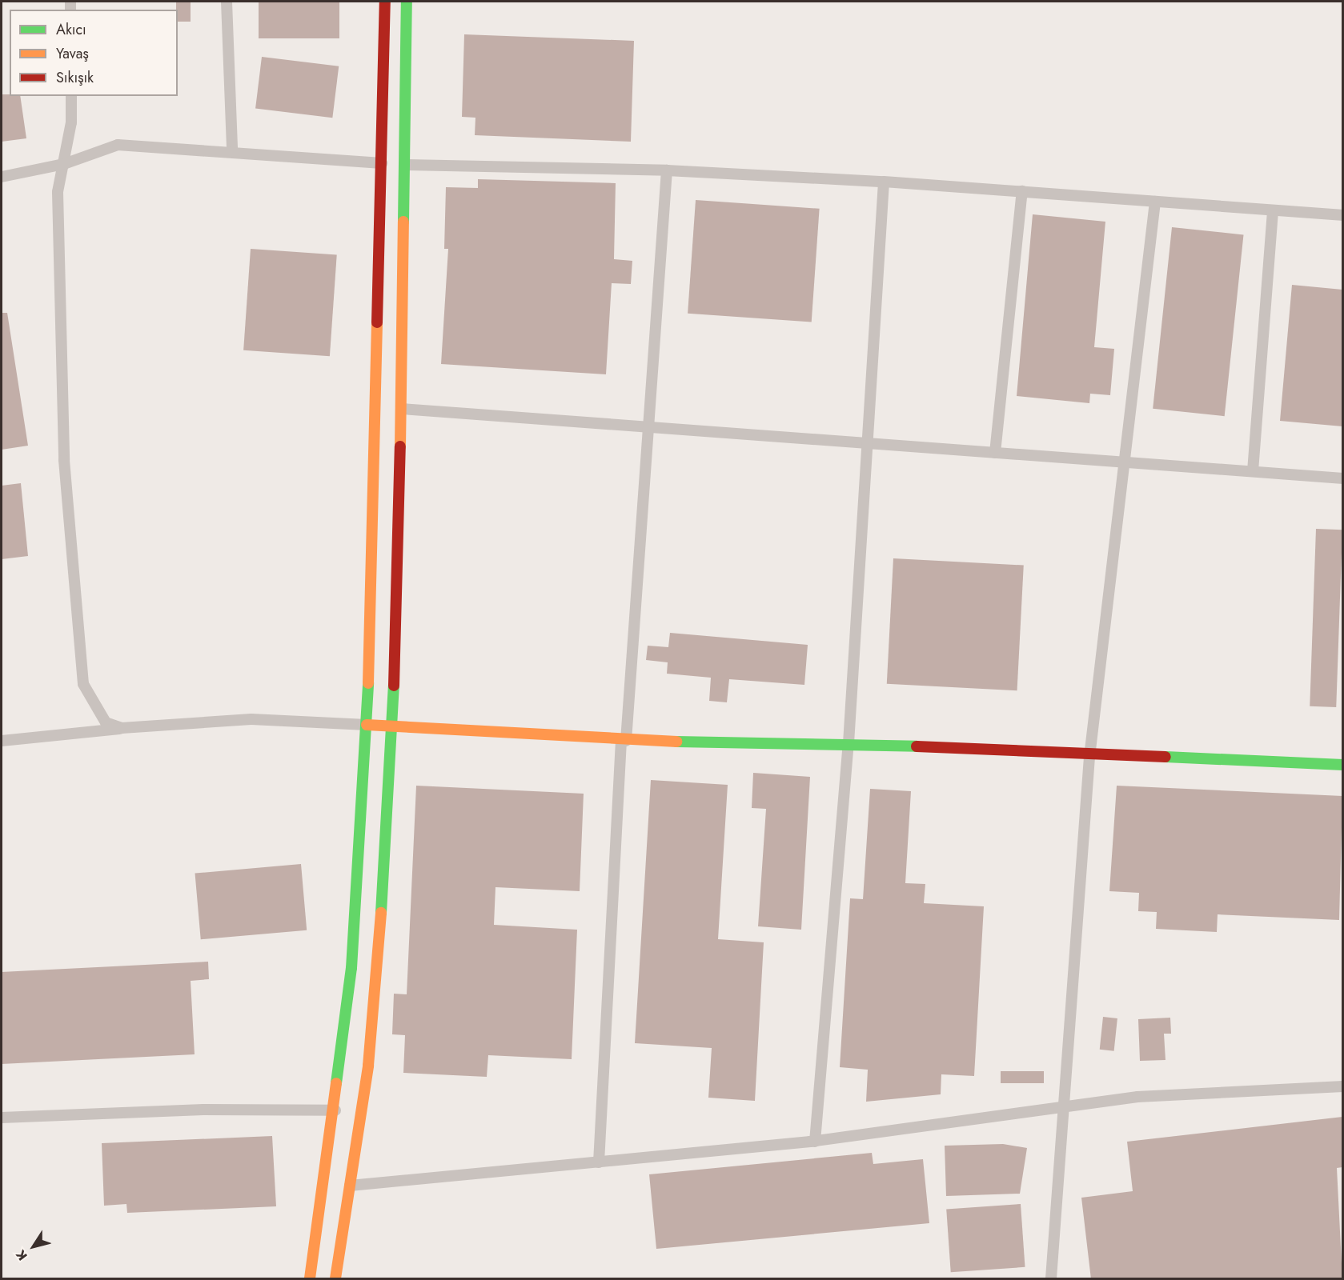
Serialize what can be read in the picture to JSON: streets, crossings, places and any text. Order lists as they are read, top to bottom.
{
  "legend": ["Akıcı", "Yavaş", "Sıkışık"],
  "north": "bottom left"
}
